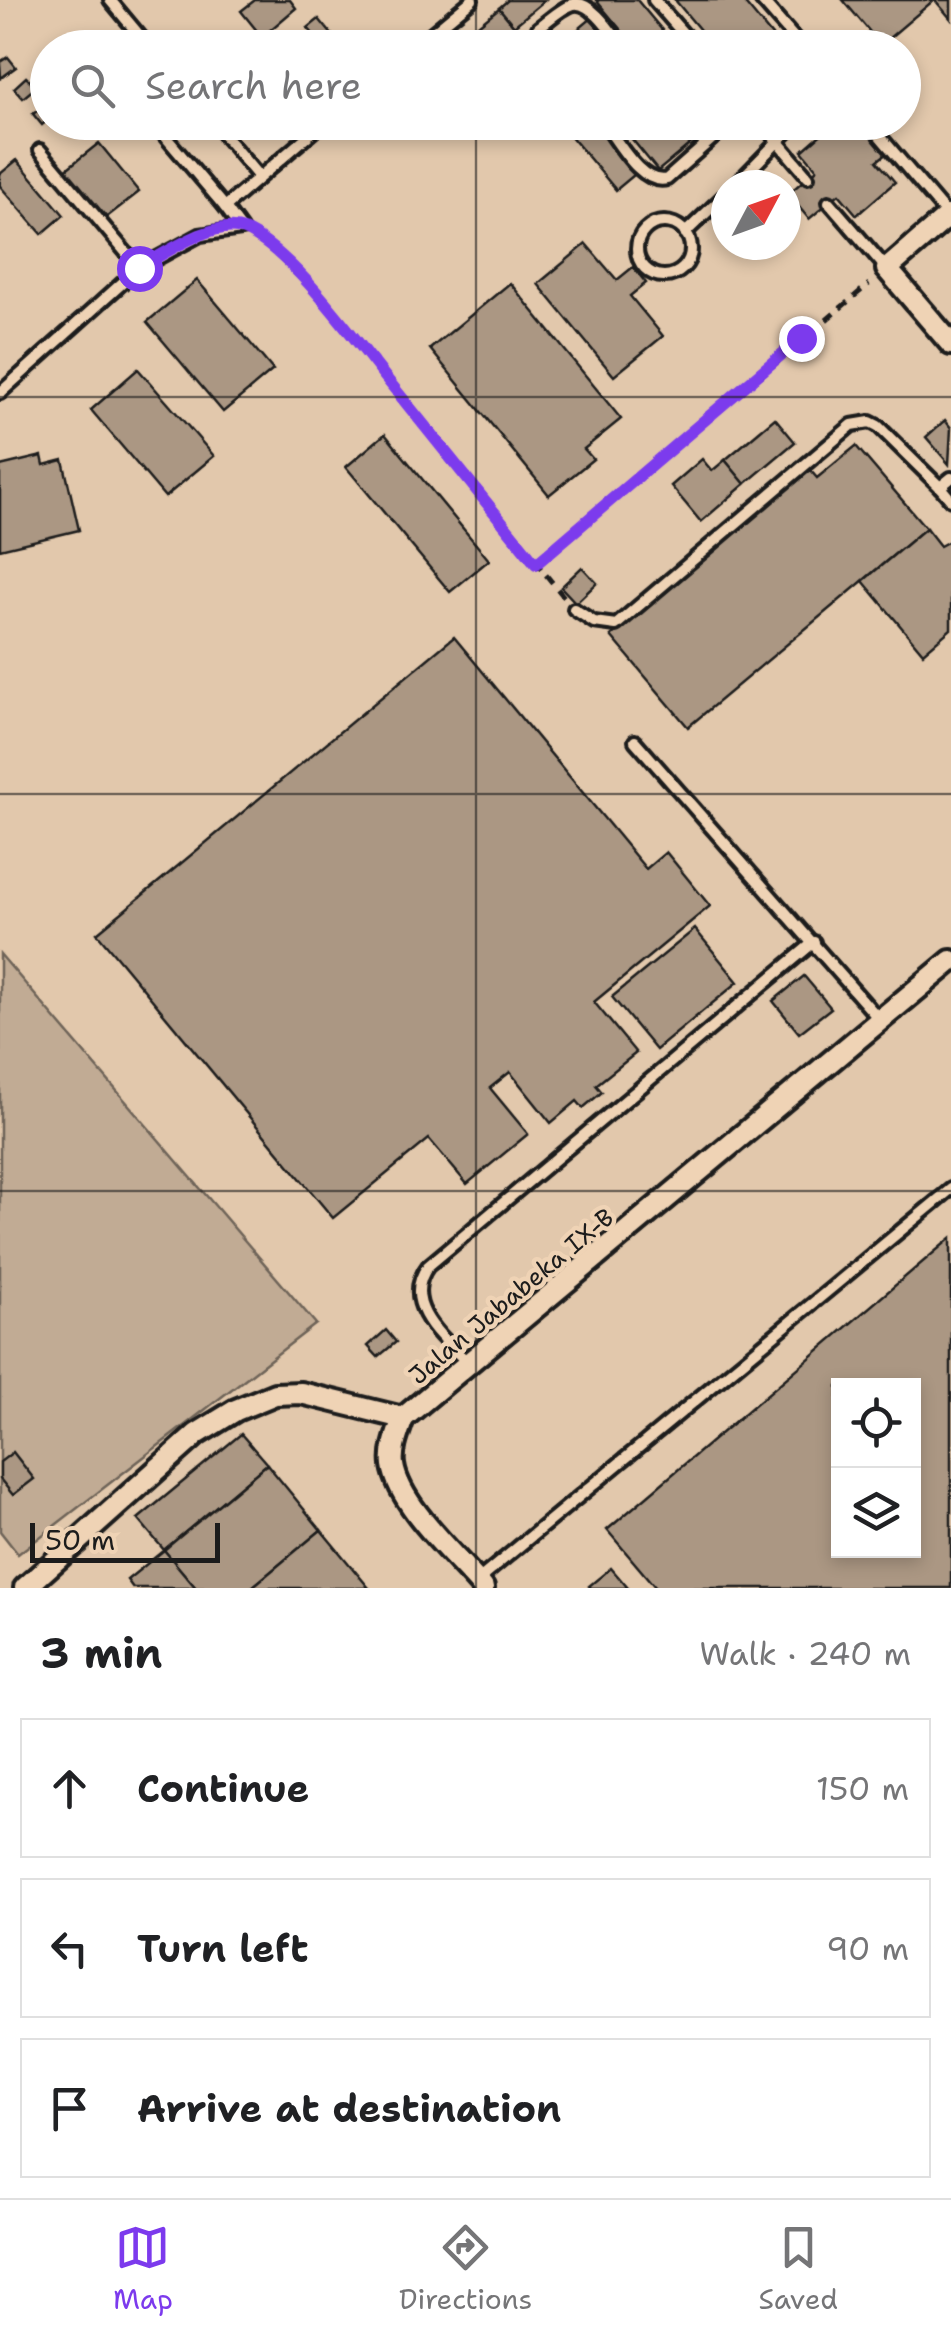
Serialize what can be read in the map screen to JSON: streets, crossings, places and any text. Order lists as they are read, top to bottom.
{
  "streets": {
    "street": ["Jalan Jababeka IX-B"]
  },
  "scale_bar": "50 m",
  "north": "top right",
  "page": {
    "search": "Search here",
    "scale": "50 m",
    "heading": ["3 min", "Walk · 240 m"],
    "list": [
      ["Continue", "150 m"],
      ["Turn left", "90 m"],
      "Arrive at destination"
    ],
    "nav": ["Map", "Directions", "Saved"]
  }
}
